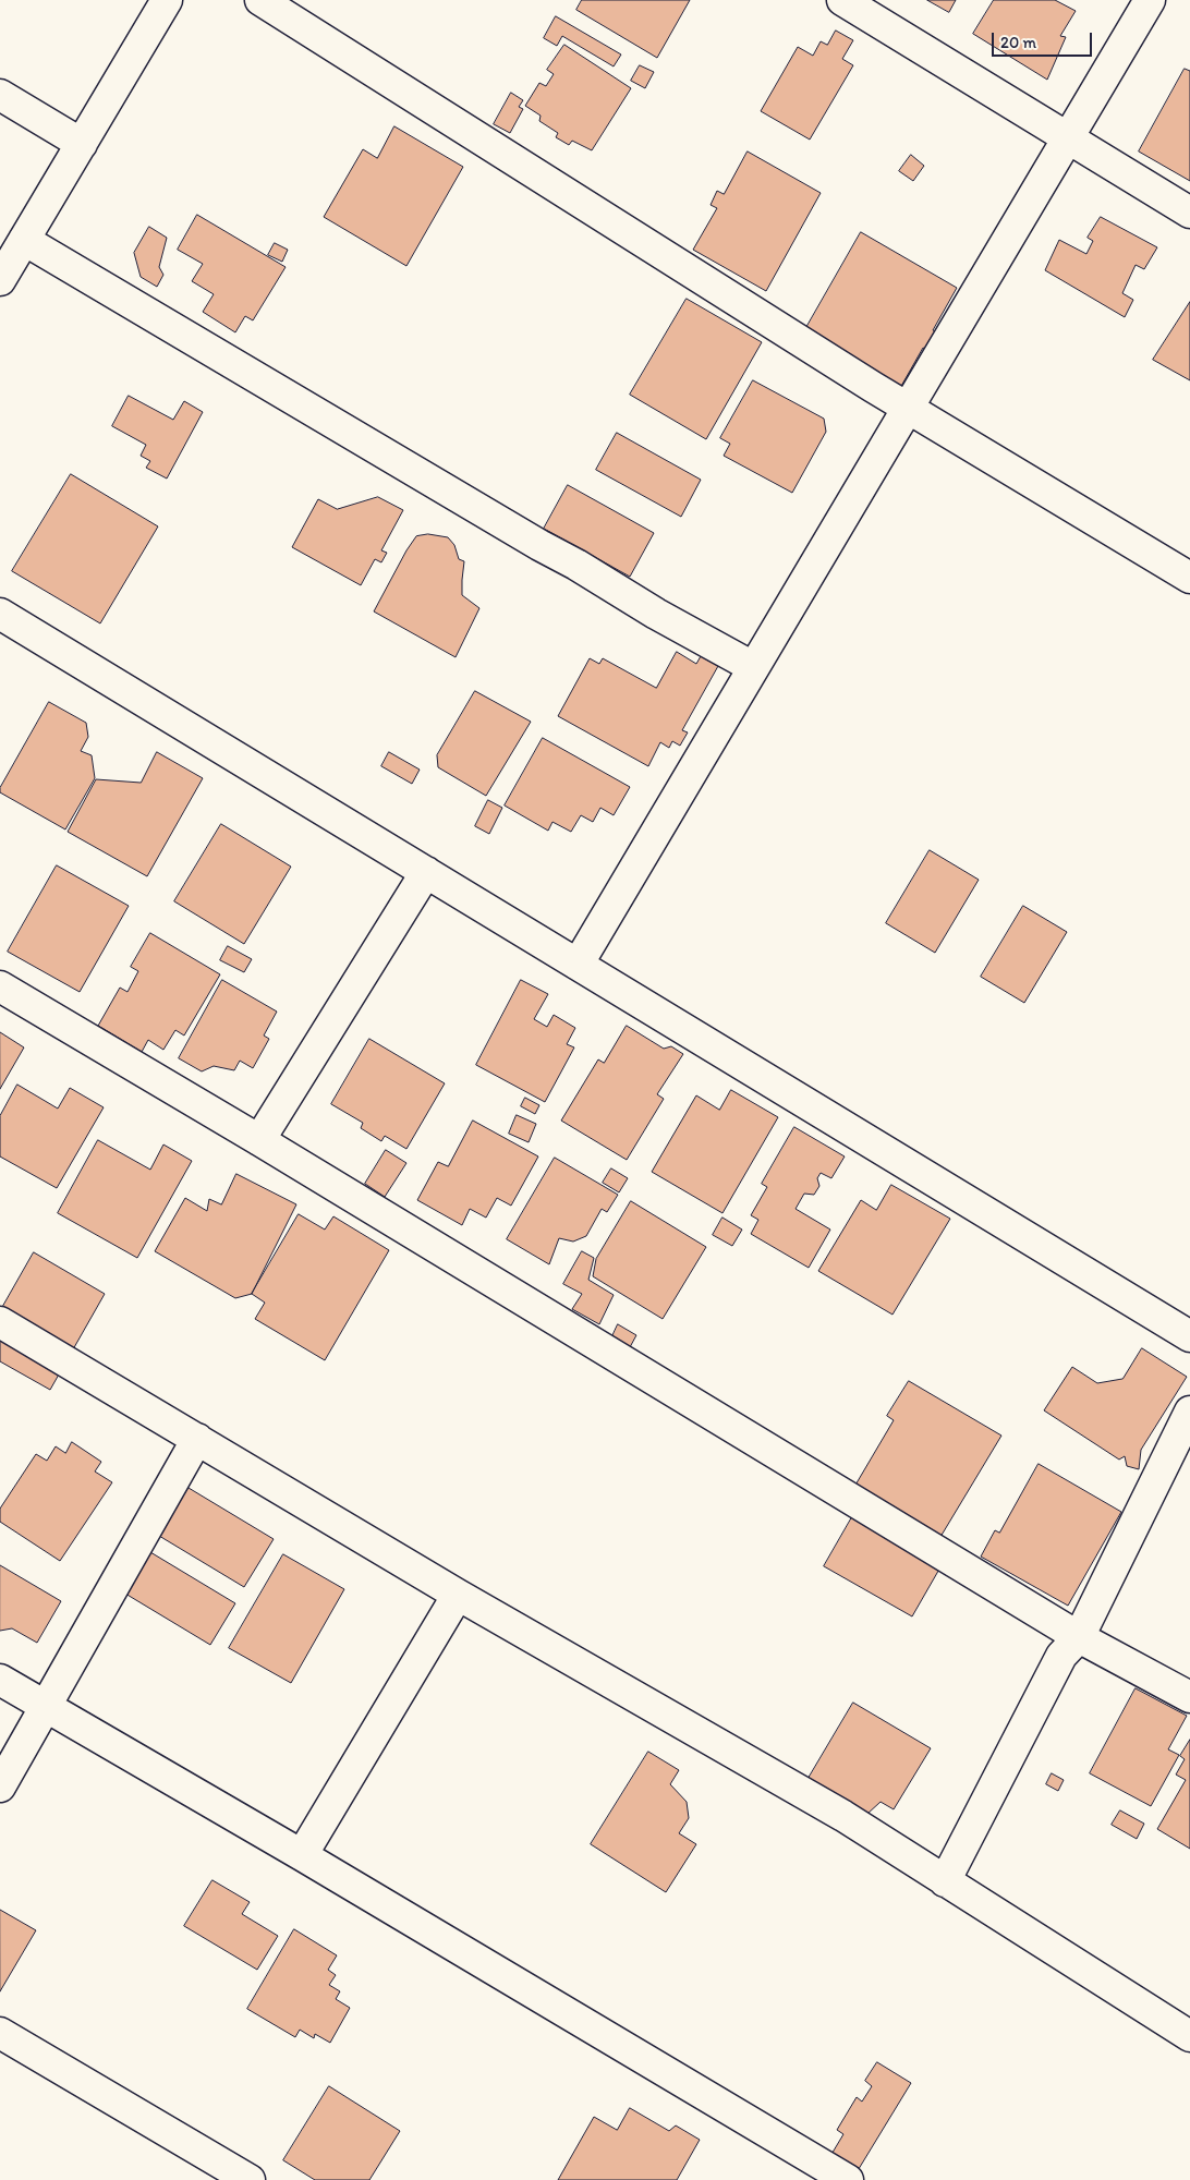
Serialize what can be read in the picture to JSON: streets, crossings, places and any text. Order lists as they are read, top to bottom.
{
  "scale_bar": "20 m"
}
